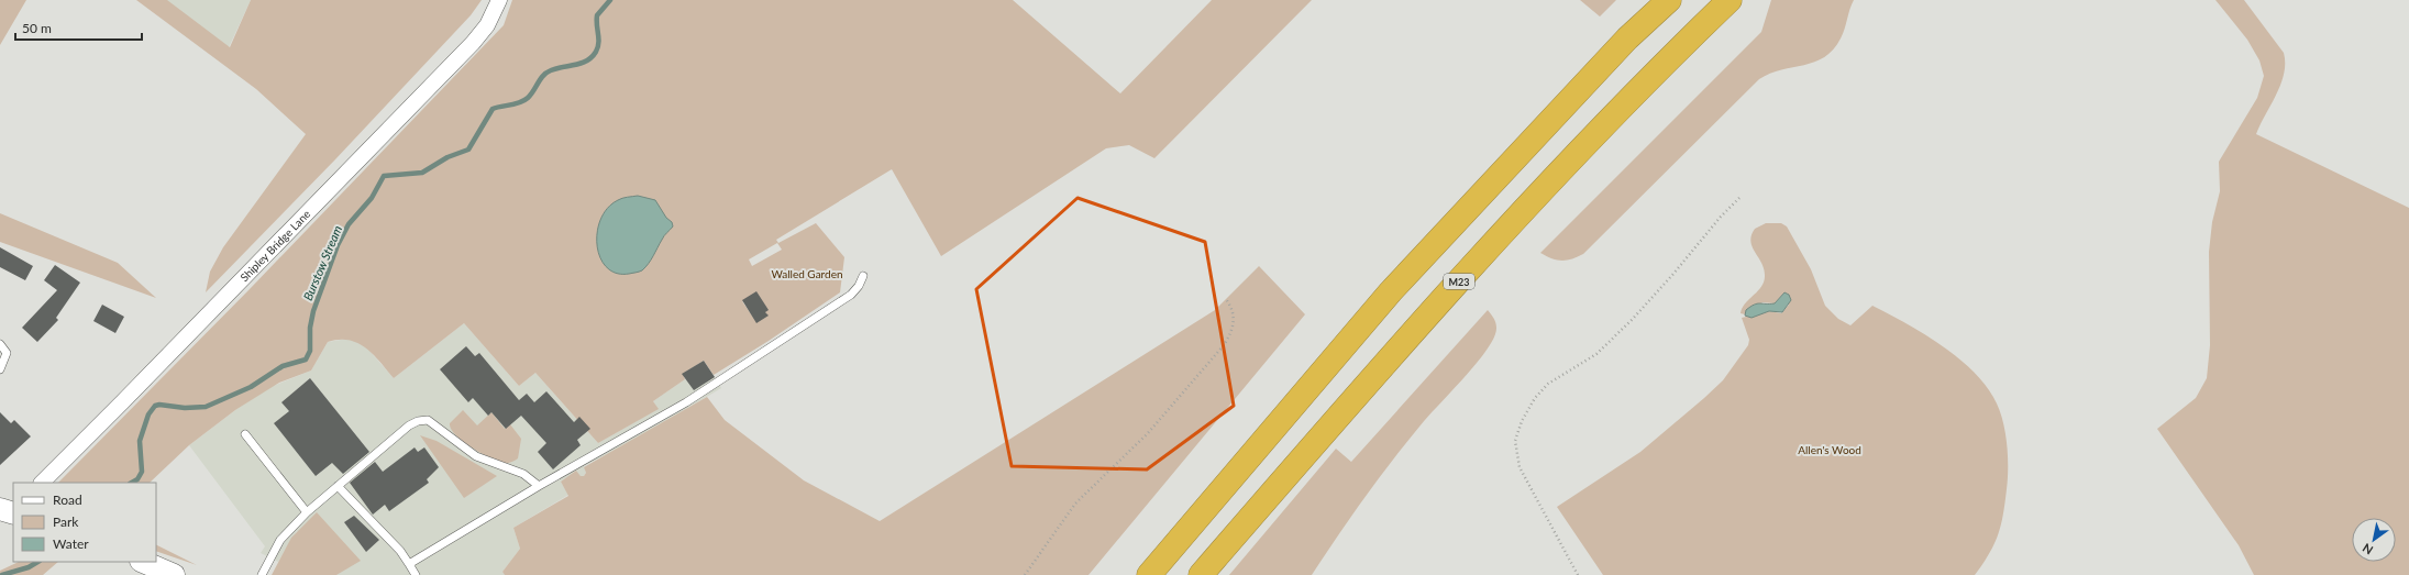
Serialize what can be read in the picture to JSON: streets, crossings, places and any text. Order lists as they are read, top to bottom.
{
  "streets": {
    "highway": ["M23"],
    "street": ["Shipley Bridge Lane"]
  },
  "water": ["Burstow Stream"],
  "parks": ["Walled Garden", "Allen's Wood"],
  "legend": ["Road", "Park", "Water"],
  "scale_bar": "50 m",
  "north": "bottom left"
}
